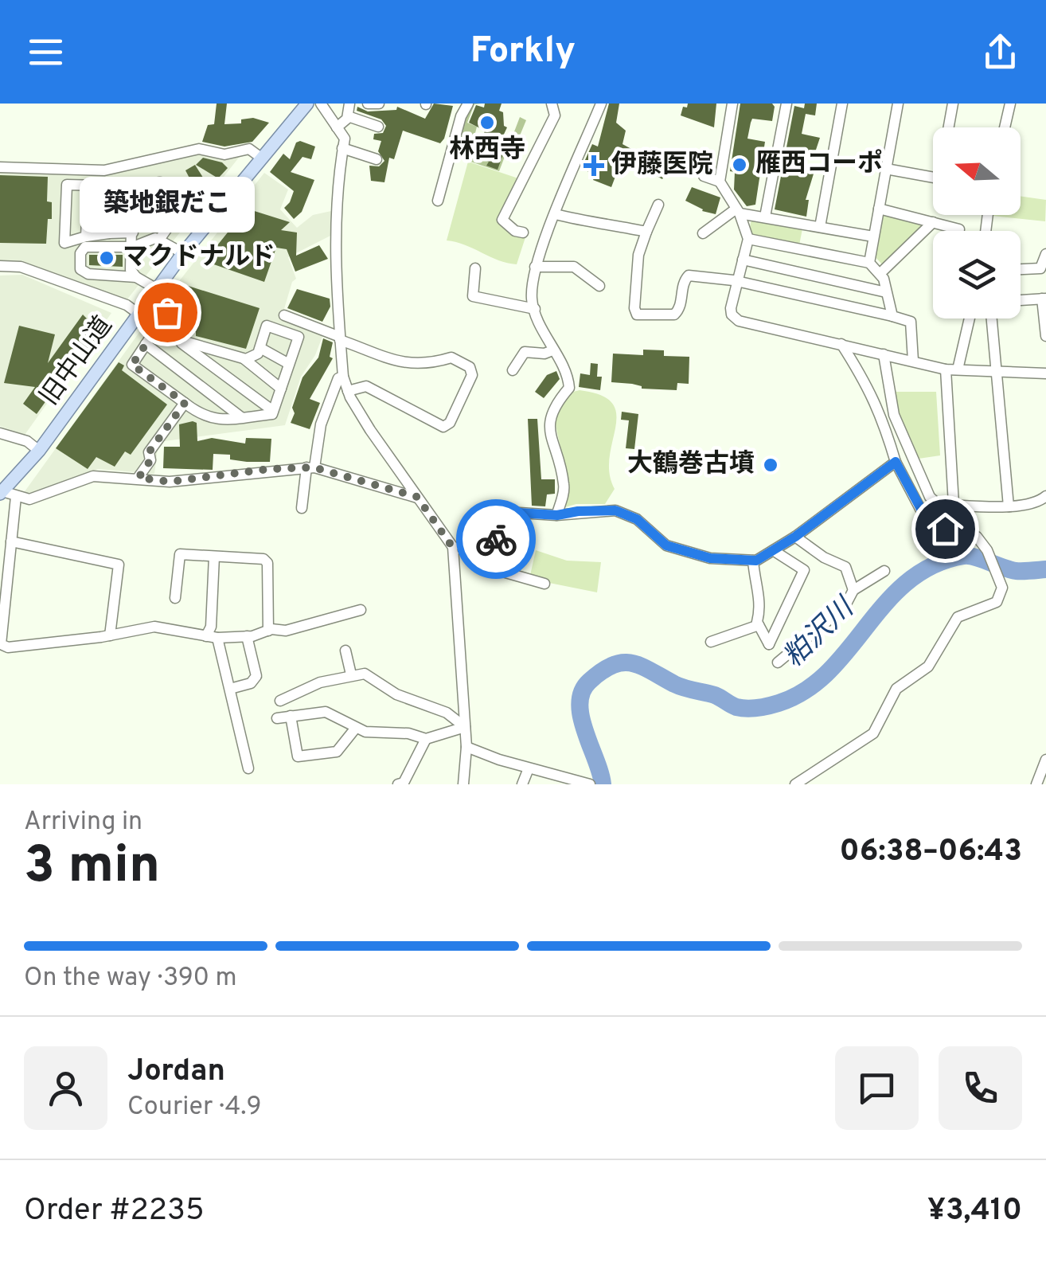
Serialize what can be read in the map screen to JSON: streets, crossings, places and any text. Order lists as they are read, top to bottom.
{
  "streets": {
    "main road": ["旧中山道"]
  },
  "water": ["粕沢川"],
  "places": {
    "other": [
      "林西寺",
      "雁西コーポ",
      "マクドナルド",
      "築地銀だこ",
      "大鶴巻古墳"
    ],
    "health": ["伊藤医院"]
  },
  "north": "left",
  "page": {
    "header": "Forkly",
    "bubble": "築地銀だこ",
    "heading": ["3 min", "Arriving in", "06:38–06:43"],
    "panel": [
      "Jordan",
      "Courier · 4.9",
      "Order #2235",
      "¥3,410"
    ],
    "bar": "On the way · 390 m"
  }
}
